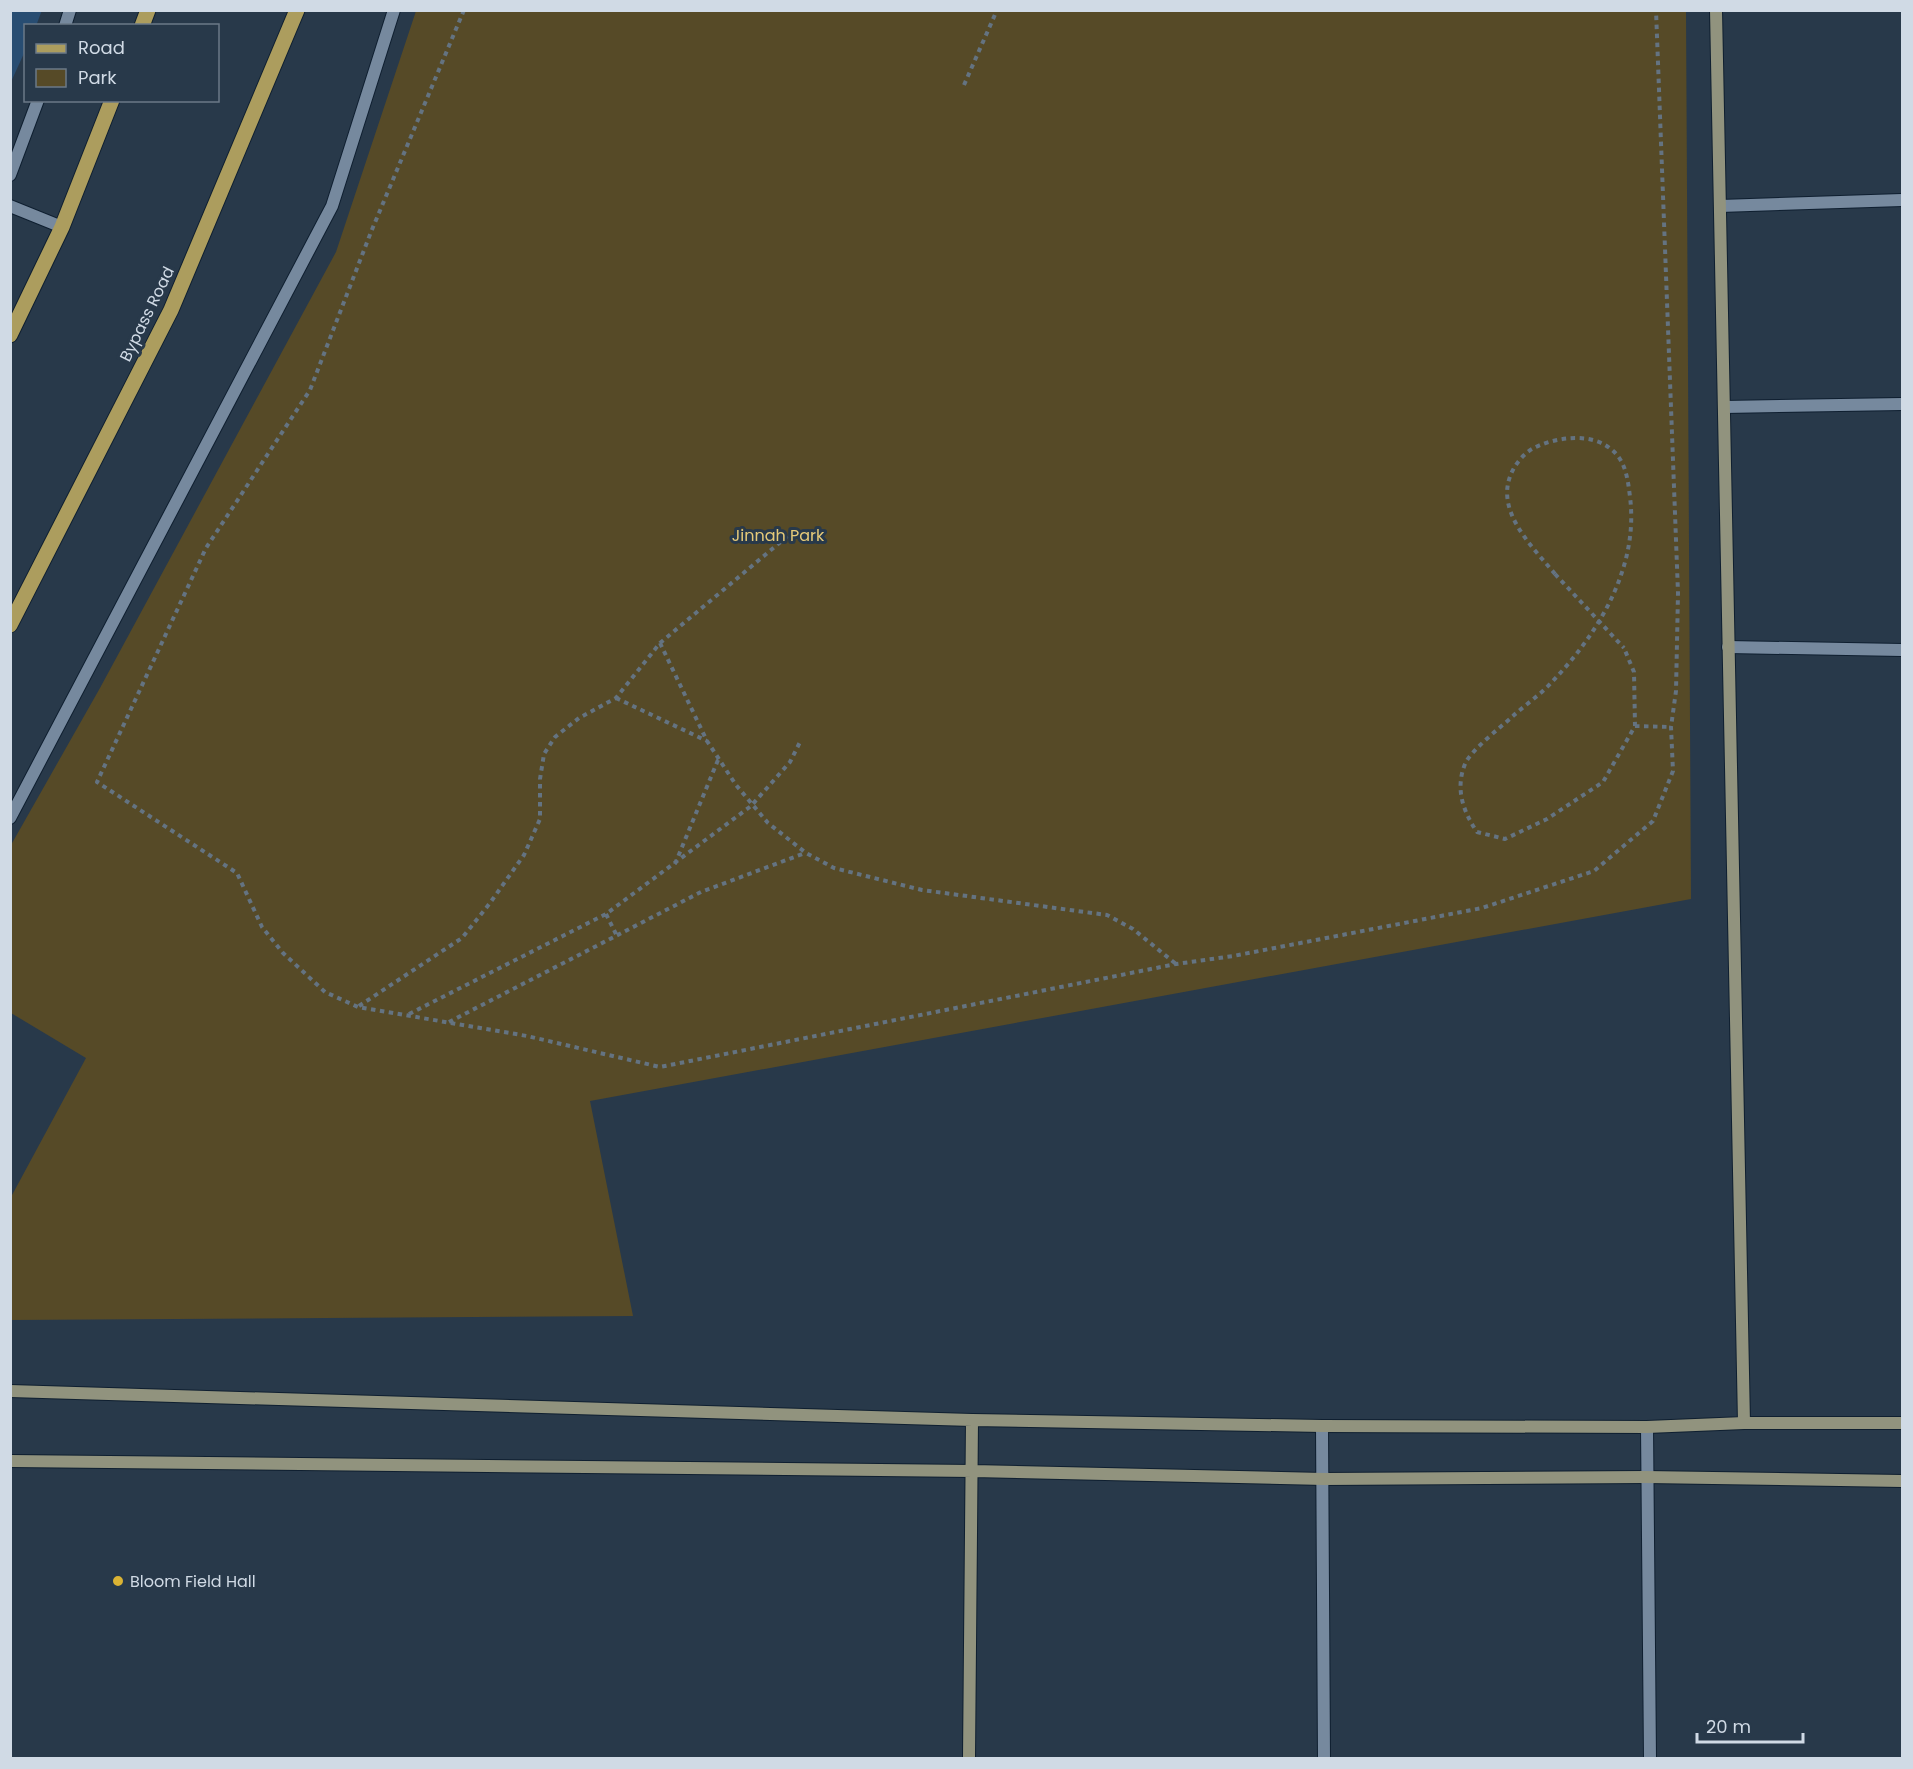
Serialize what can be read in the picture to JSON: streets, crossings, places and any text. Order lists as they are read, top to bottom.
{
  "streets": {
    "main road": ["Bypass Road"]
  },
  "parks": ["Jinnah Park"],
  "places": ["Bloom Field Hall"],
  "legend": ["Road", "Park"],
  "scale_bar": "20 m"
}
